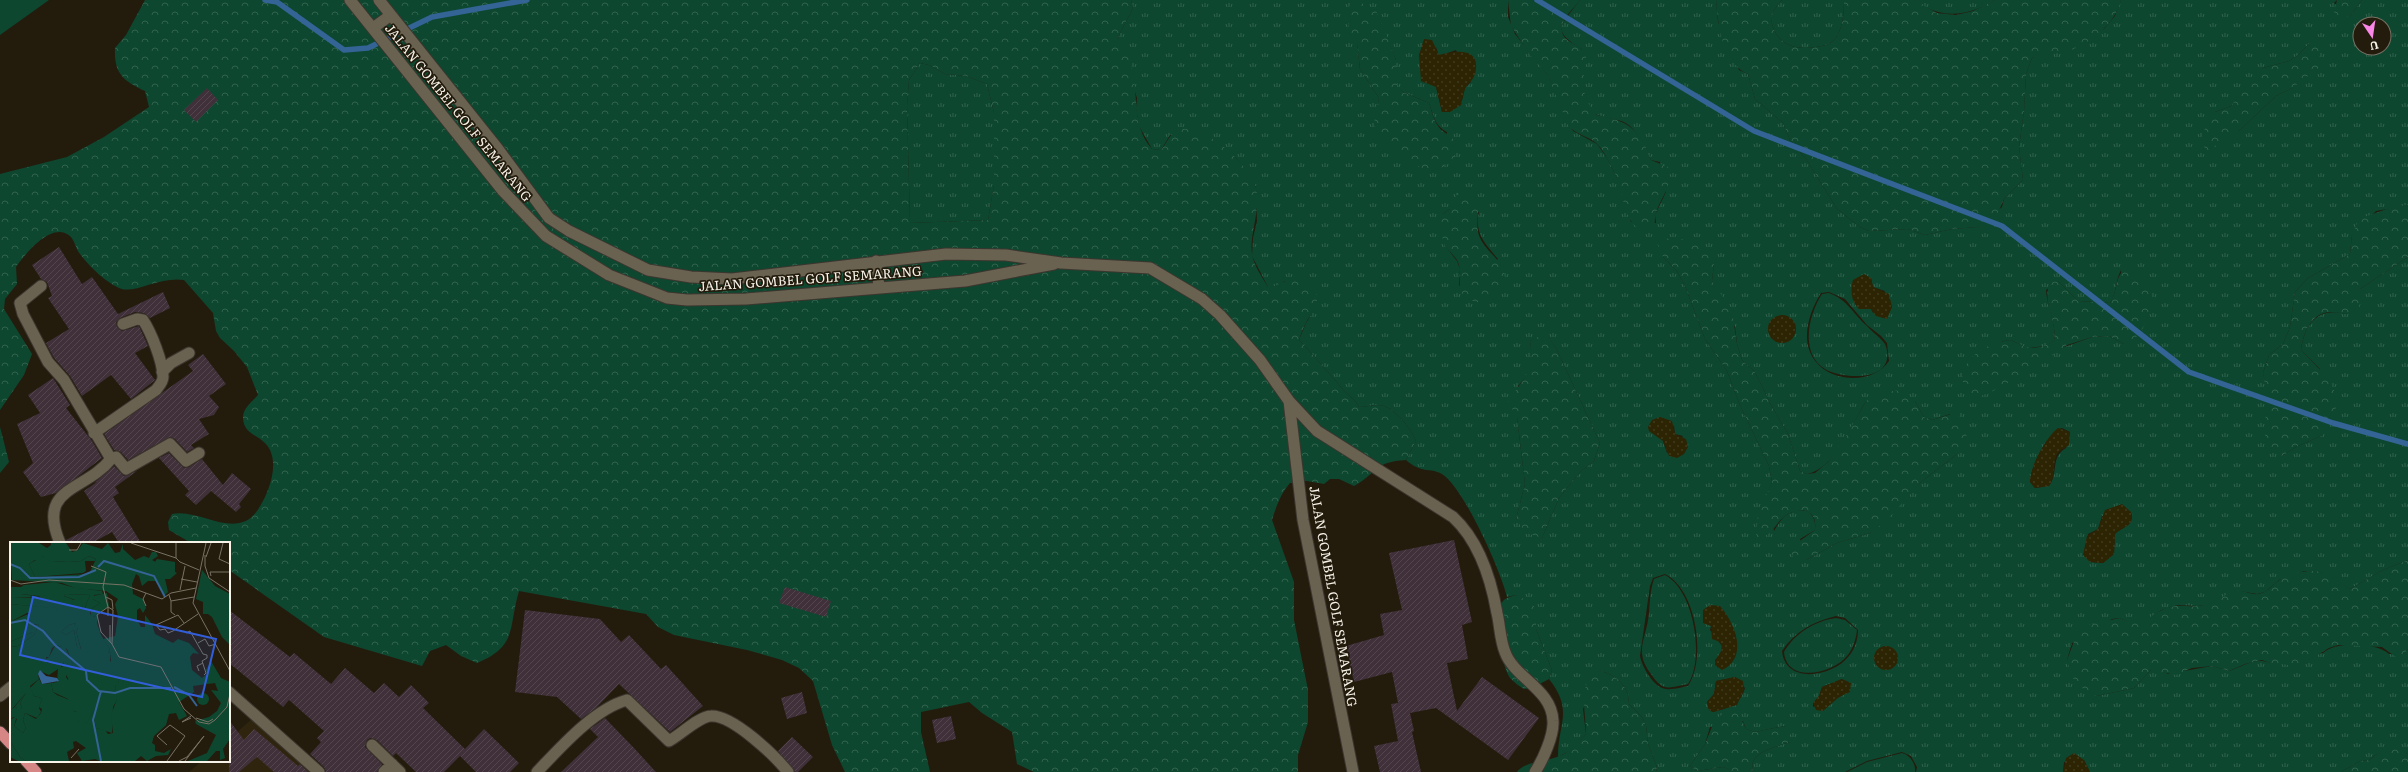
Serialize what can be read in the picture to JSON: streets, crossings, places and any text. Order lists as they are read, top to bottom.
{
  "streets": {
    "street": ["JALAN GOMBEL GOLF SEMARANG"]
  },
  "north": "bottom"
}
